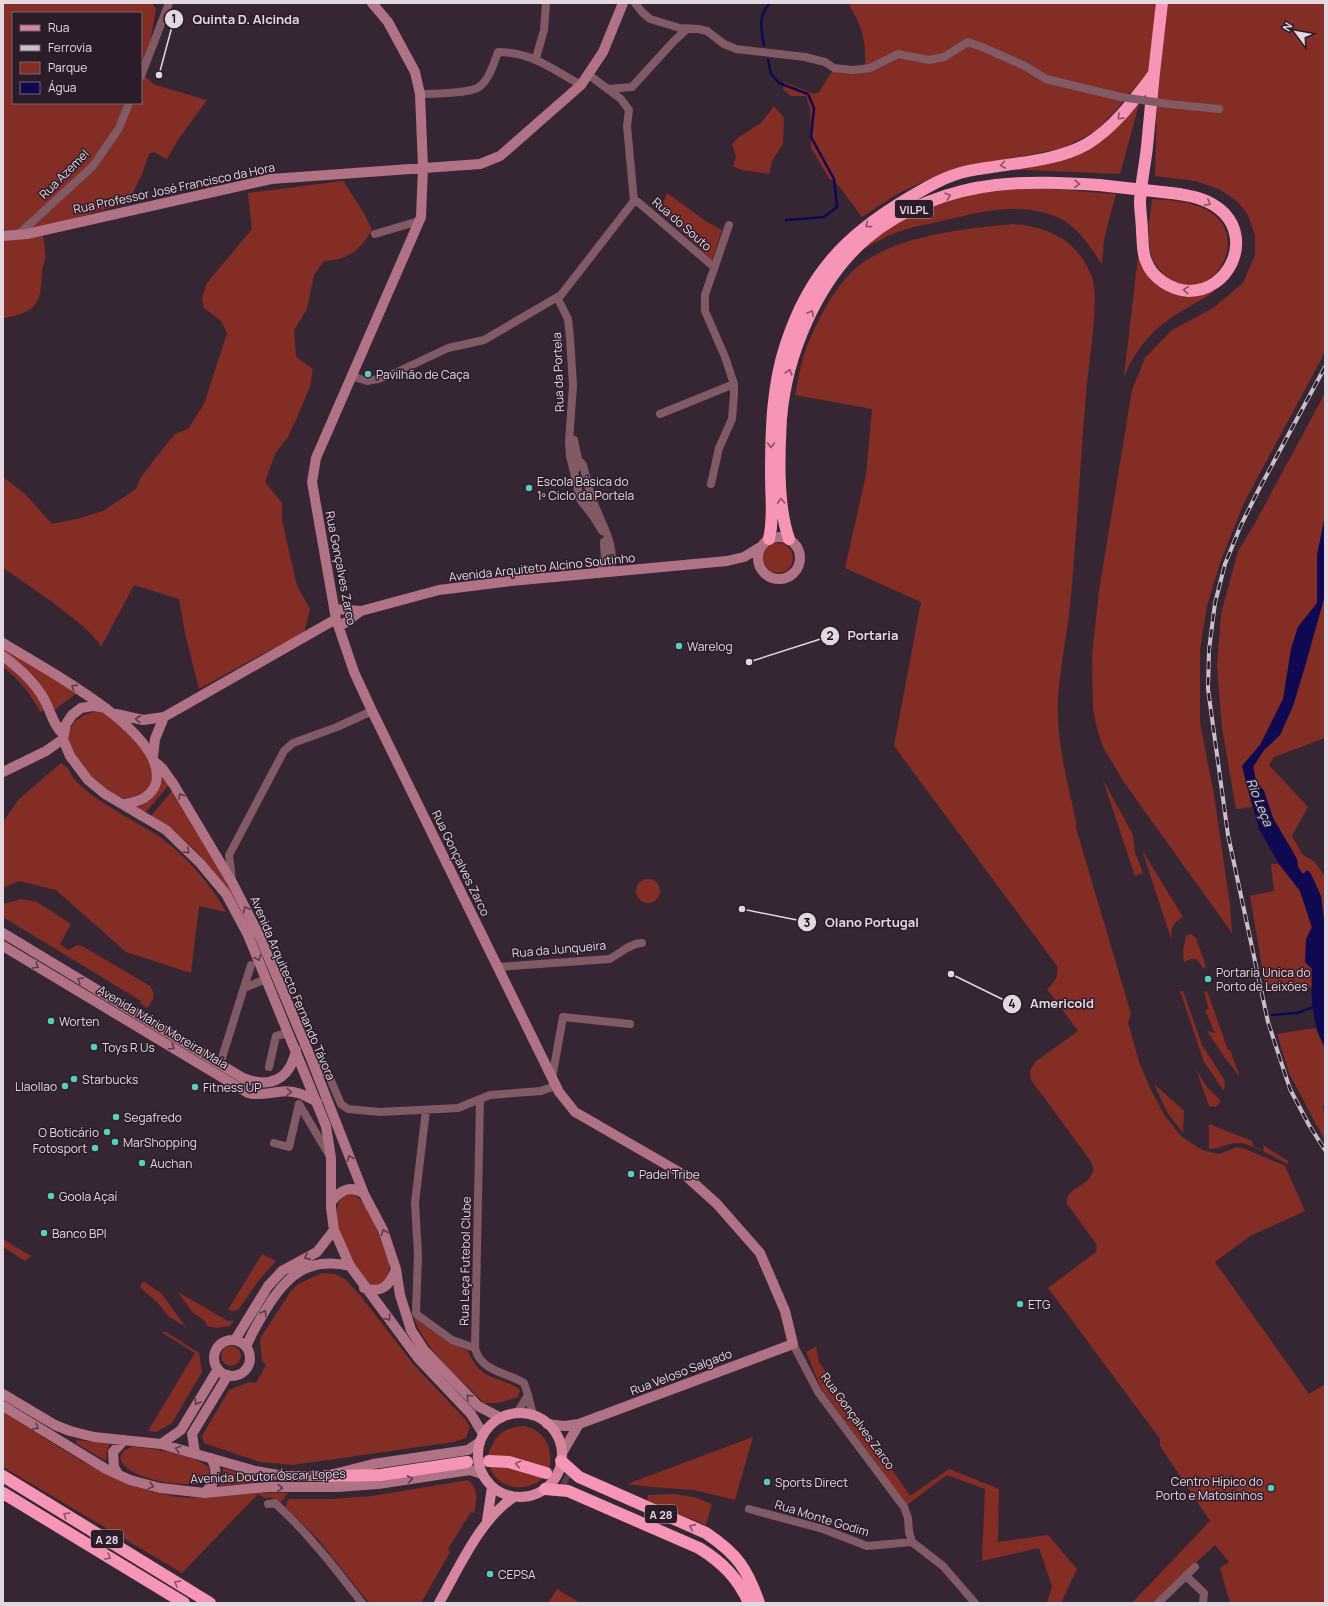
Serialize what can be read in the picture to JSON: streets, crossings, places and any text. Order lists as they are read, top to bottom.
{
  "streets": {
    "highway": ["VILPL", "A 28"],
    "main road": [
      "Rua Professor José Francisco da Hora",
      "Avenida Arquiteto Alcino Soutinho",
      "Rua Gonçalves Zarco",
      "Avenida Arquitecto Fernando Távora",
      "Avenida Mário Moreira Maia",
      "Rua Veloso Salgado",
      "Avenida Doutor Óscar Lopes"
    ],
    "street": [
      "Rua Azemel",
      "Rua do Souto",
      "Rua da Portela",
      "Rua da Junqueira",
      "Rua Leça Futebol Clube",
      "Rua Monte Godim"
    ]
  },
  "crossings": [
    ["Rua Azemel", "Rua Professor José Francisco da Hora"],
    ["Rua Professor José Francisco da Hora", "Rua Gonçalves Zarco"],
    ["VILPL", "Avenida Arquiteto Alcino Soutinho"],
    ["Rua da Portela", "Avenida Arquiteto Alcino Soutinho"],
    ["Avenida Arquiteto Alcino Soutinho", "Rua Gonçalves Zarco"],
    ["Avenida Arquiteto Alcino Soutinho", "Avenida Arquitecto Fernando Távora"],
    ["Rua Gonçalves Zarco", "Rua da Junqueira"],
    ["Rua Gonçalves Zarco", "Rua Veloso Salgado"],
    ["Rua Gonçalves Zarco", "Rua Monte Godim"],
    ["Avenida Arquitecto Fernando Távora", "Avenida Mário Moreira Maia"],
    ["Avenida Arquitecto Fernando Távora", "Rua Veloso Salgado"],
    ["Avenida Arquitecto Fernando Távora", "Avenida Doutor Óscar Lopes"],
    ["Avenida Arquitecto Fernando Távora", "A 28"],
    ["Rua Veloso Salgado", "Avenida Doutor Óscar Lopes"],
    ["Rua Veloso Salgado", "A 28"],
    ["Avenida Doutor Óscar Lopes", "A 28"]
  ],
  "water": ["Rio Leça"],
  "places": [
    "Quinta D. Alcinda",
    "Pavilhão de Caça",
    "Escola Básica do 1º Ciclo da Portela",
    "Warelog",
    "Portaria",
    "Olano Portugal",
    "Americold",
    "Portaria Unica do Porto de Leixões",
    "Worten",
    "Toys R Us",
    "Starbucks",
    "Llaollao",
    "Fitness UP",
    "Segafredo",
    "O Boticário",
    "MarShopping",
    "Fotosport",
    "Auchan",
    "Padel Tribe",
    "Goola Açaí",
    "Banco BPI",
    "ETG",
    "Sports Direct",
    "Centro Hípico do Porto e Matosinhos",
    "CEPSA"
  ],
  "legend": [
    "Rua",
    "Ferrovia",
    "Parque",
    "Água"
  ],
  "north": "top left"
}
